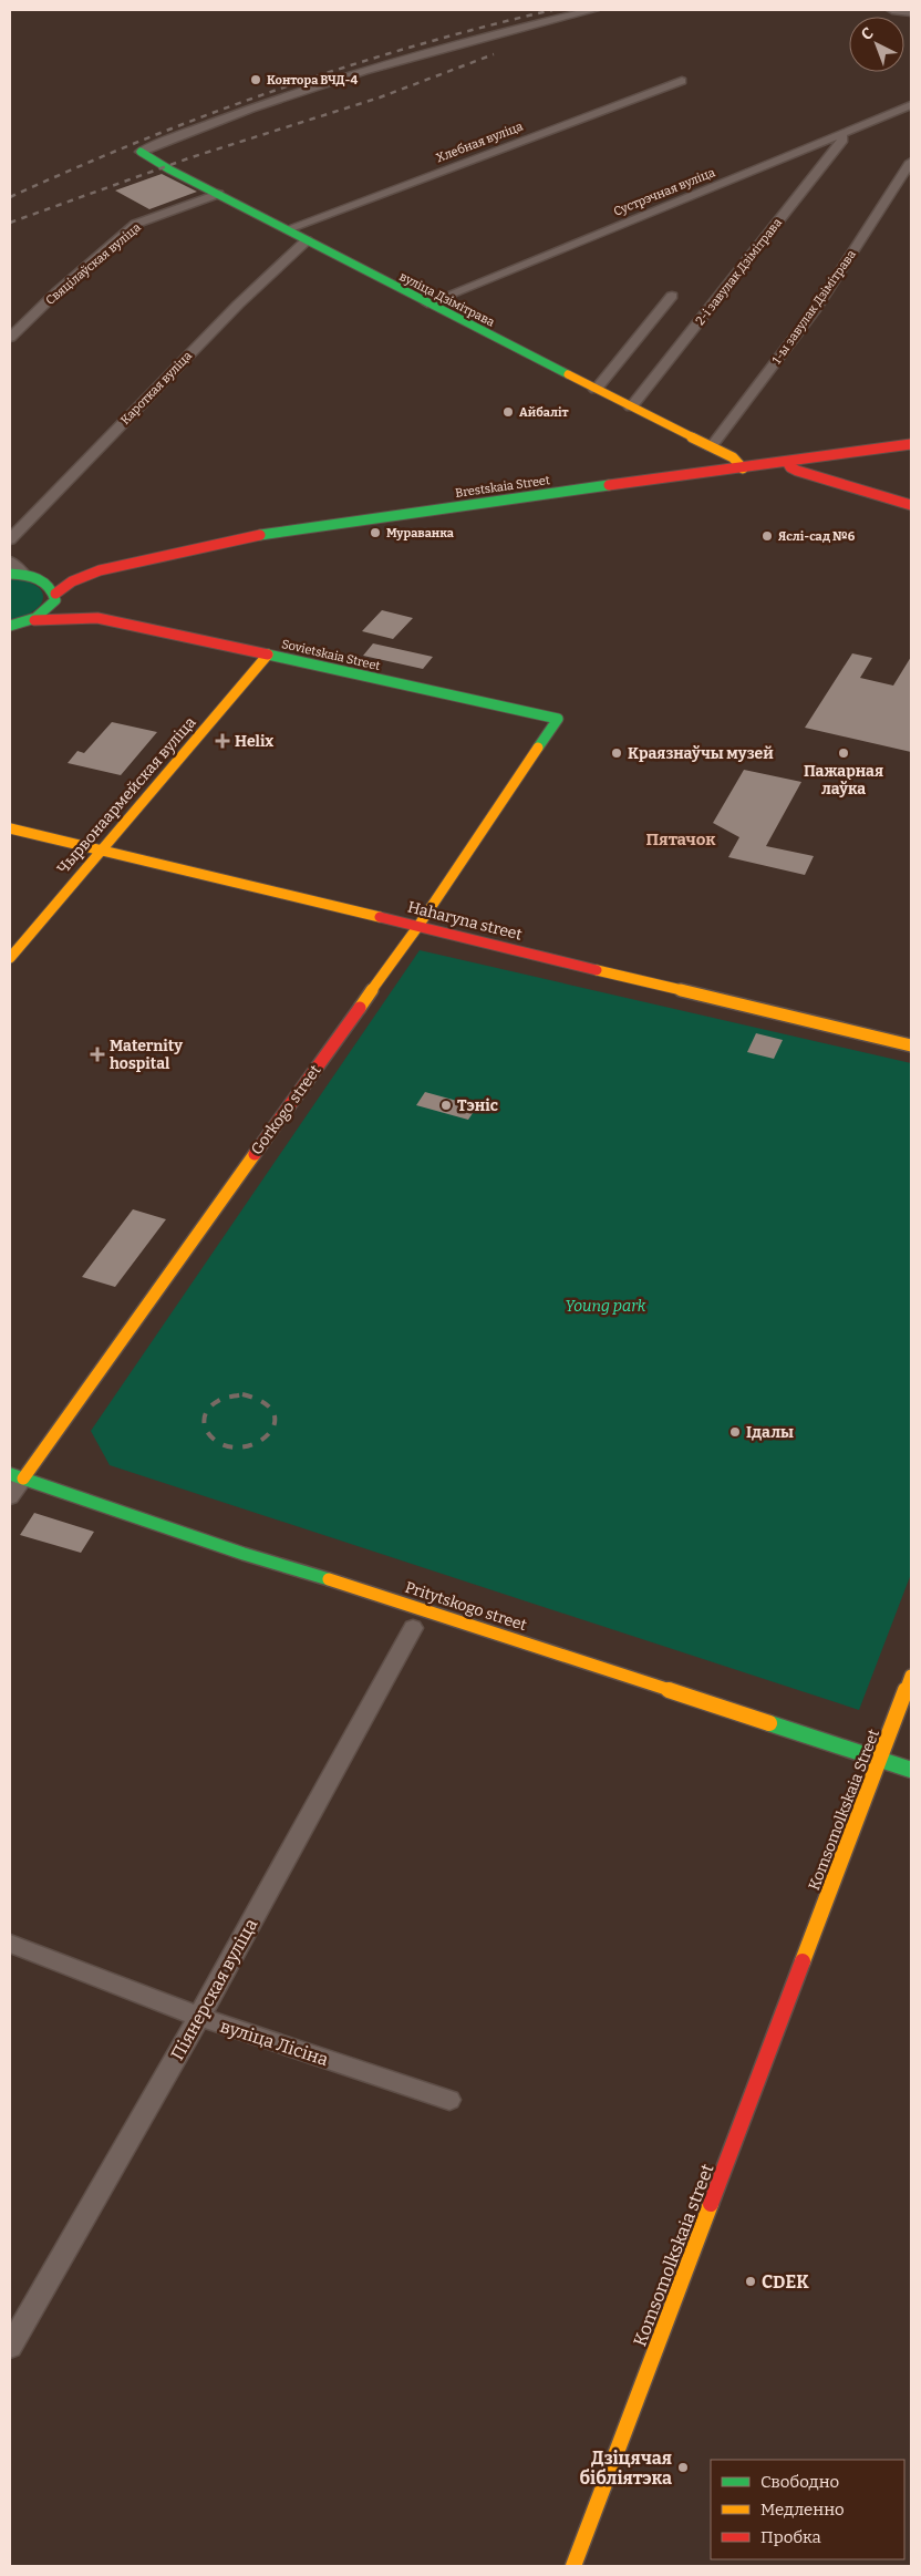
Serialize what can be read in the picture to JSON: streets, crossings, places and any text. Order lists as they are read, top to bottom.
{
  "streets": {
    "main road": [
      "вуліца Дзімітрава",
      "Brestskaia Street",
      "Sovietskaia Street",
      "Чырвонаармейская вуліца",
      "Haharyna street",
      "Gorkogo street",
      "Pritytskogo street",
      "Komsomolkskaia Street"
    ],
    "street": [
      "Хлебная вуліца",
      "Сустрэчная вуліца",
      "Свяцілаўская вуліца",
      "2-і завулак Дзімітрава",
      "1-ы завулак Дзімітрава",
      "Кароткая вуліца",
      "Піянерская вуліца",
      "вуліца Лісіна"
    ]
  },
  "crossings": [
    ["Хлебная вуліца", "вуліца Дзімітрава"],
    ["Сустрэчная вуліца", "2-і завулак Дзімітрава"],
    ["Сустрэчная вуліца", "вуліца Дзімітрава"],
    ["Свяцілаўская вуліца", "вуліца Дзімітрава"],
    ["2-і завулак Дзімітрава", "вуліца Дзімітрава"],
    ["вуліца Дзімітрава", "1-ы завулак Дзімітрава"],
    ["вуліца Дзімітрава", "Кароткая вуліца"],
    ["вуліца Дзімітрава", "Brestskaia Street"],
    ["Brestskaia Street", "Sovietskaia Street"],
    ["Sovietskaia Street", "Чырвонаармейская вуліца"],
    ["Sovietskaia Street", "Gorkogo street"],
    ["Чырвонаармейская вуліца", "Haharyna street"],
    ["Haharyna street", "Gorkogo street"],
    ["Gorkogo street", "Pritytskogo street"],
    ["Pritytskogo street", "Komsomolkskaia Street"],
    ["Піянерская вуліца", "вуліца Лісіна"]
  ],
  "districts": ["Пятачок"],
  "parks": ["Young park"],
  "places": {
    "other": [
      "Контора ВЧД-4",
      "Айбаліт",
      "Мураванка",
      "Яслі-сад №6",
      "Краязнаўчы музей",
      "Пажарная лаўка",
      "Тэніс",
      "Ідалы",
      "CDEK",
      "Дзіцячая бібліятэка"
    ],
    "health": ["Helix", "Maternity hospital"]
  },
  "legend": ["Свободно", "Медленно", "Пробка"],
  "north": "top left"
}
